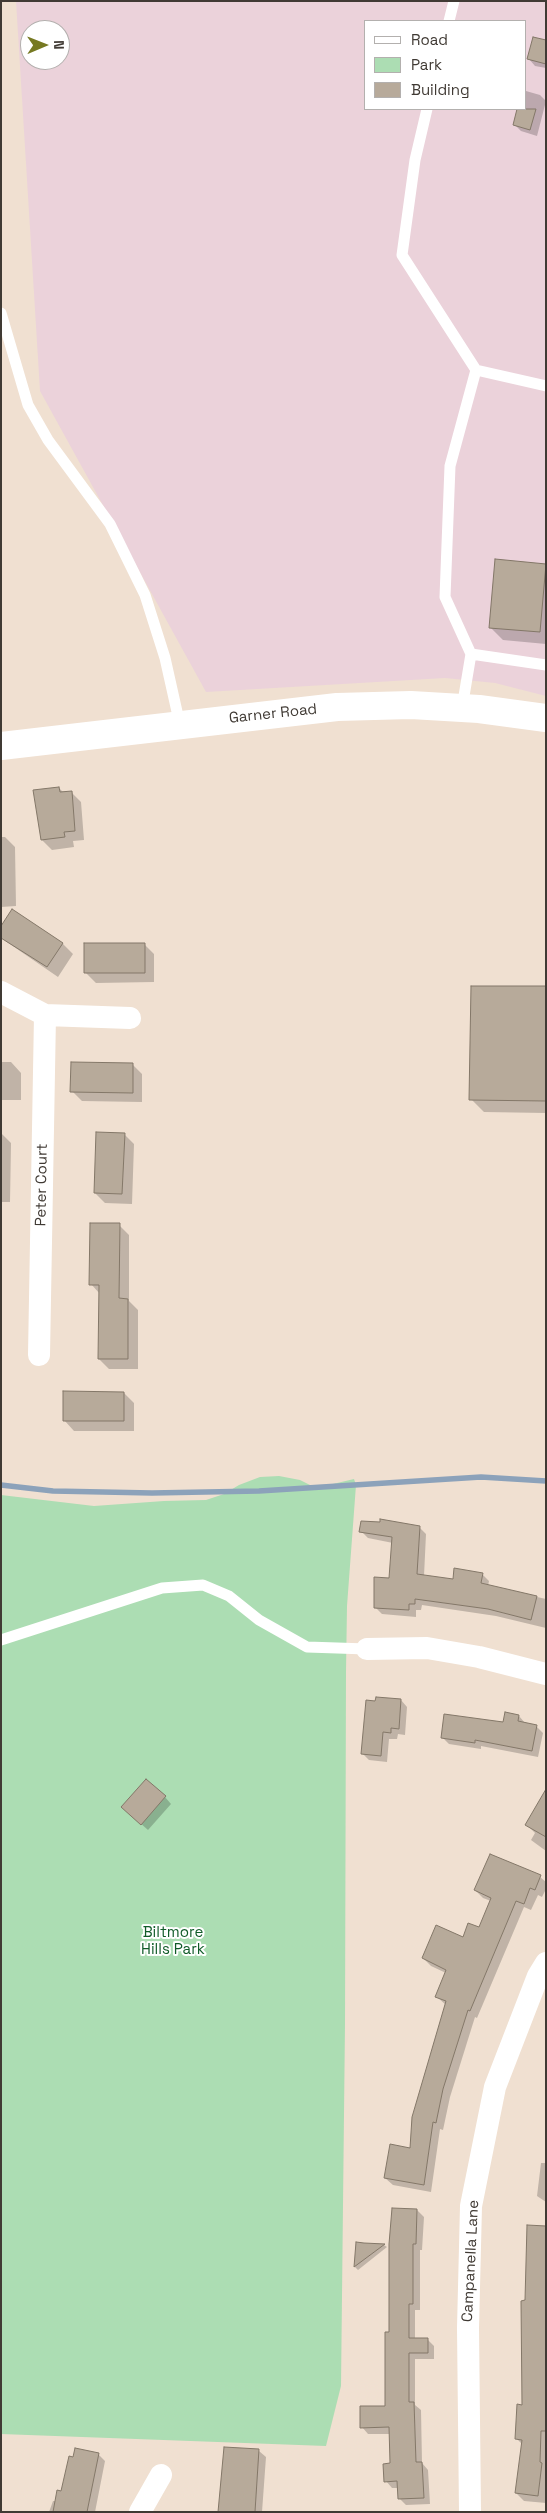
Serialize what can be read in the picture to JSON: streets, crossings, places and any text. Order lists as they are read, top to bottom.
{
  "streets": {
    "main road": ["Garner Road"],
    "street": ["Peter Court", "Campanella Lane"]
  },
  "parks": ["Biltmore Hills Park"],
  "legend": ["Road", "Park", "Building"],
  "north": "right"
}
